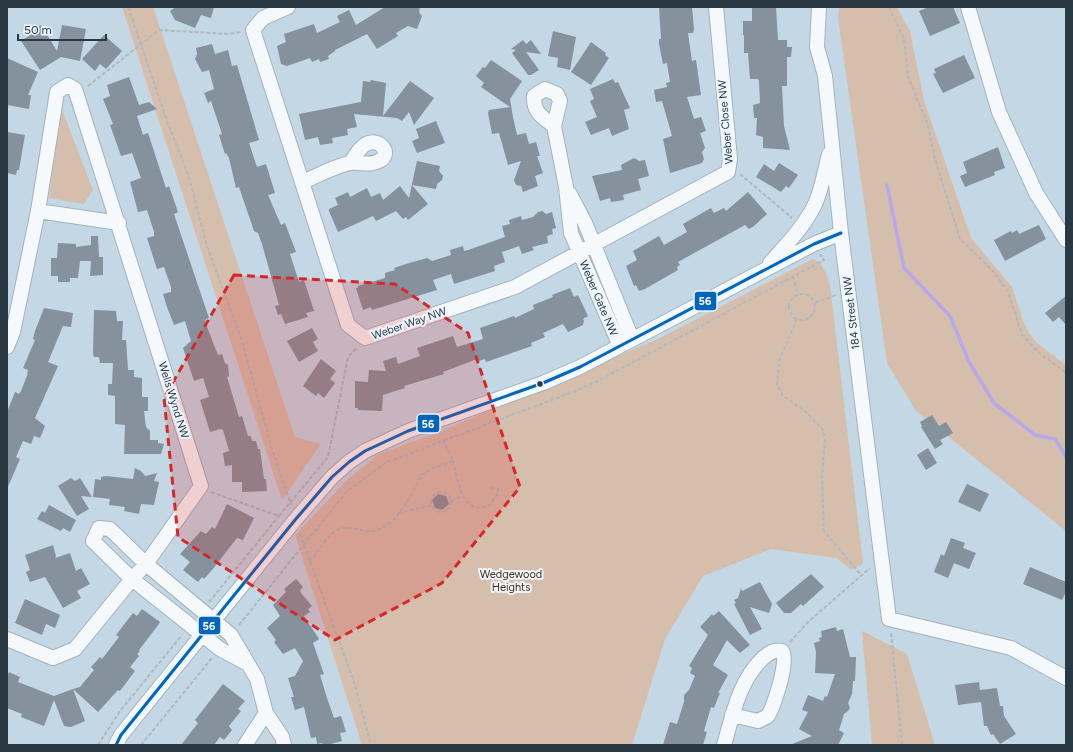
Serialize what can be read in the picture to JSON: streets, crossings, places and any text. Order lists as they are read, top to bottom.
{
  "streets": {
    "street": [
      "Weber Close NW",
      "Weber Gate NW",
      "184 Street NW",
      "Weber Way NW",
      "Wells Wynd NW"
    ]
  },
  "crossings": [
    ["Weber Close NW", "Weber Gate NW"],
    ["Weber Close NW", "Weber Way NW"],
    ["Weber Gate NW", "Weber Way NW"]
  ],
  "parks": ["Wedgewood Heights"],
  "lines": ["transit line 56"],
  "scale_bar": "50 m"
}
